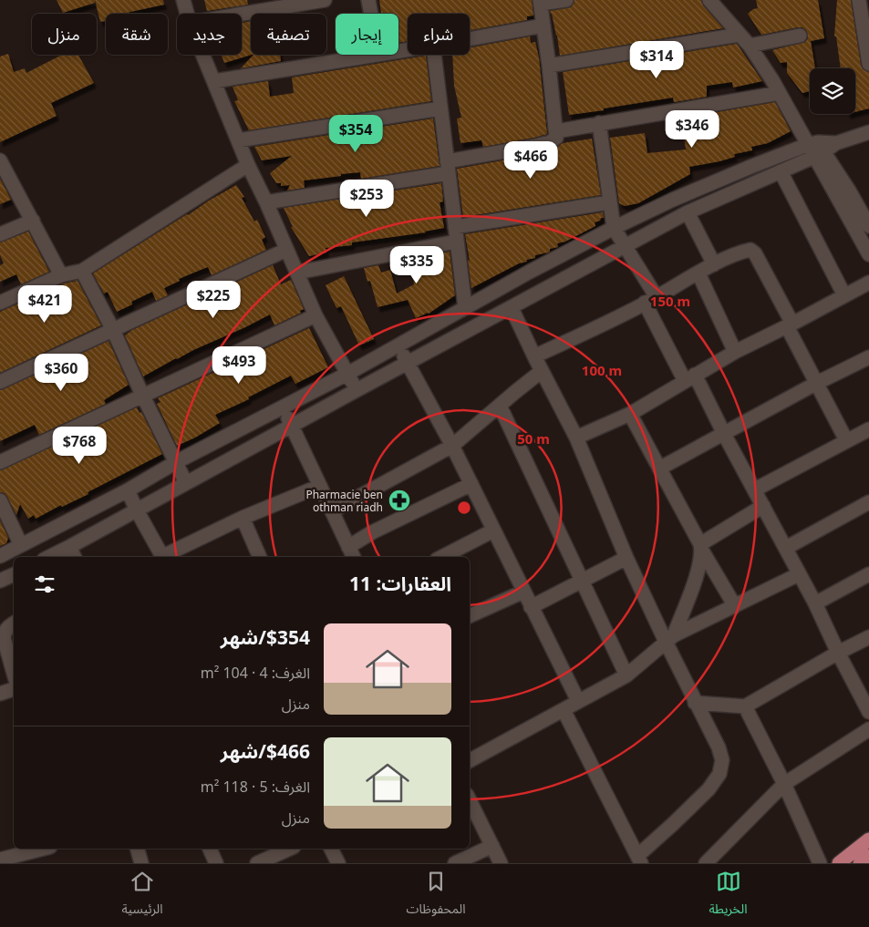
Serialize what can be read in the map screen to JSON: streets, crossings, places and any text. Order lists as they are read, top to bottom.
{
  "places": {
    "pharmacy": ["Pharmacie ben othman riadh"]
  },
  "page": {
    "chip": [
      "شراء",
      "إيجار",
      "تصفية",
      "جديد",
      "شقة",
      "منزل"
    ],
    "price": [
      "$314",
      "$346",
      "$354",
      "$466",
      "$253",
      "$335",
      "$225",
      "$421",
      "$493",
      "$360",
      "$768"
    ],
    "heading": "العقارات: 11",
    "list": [
      {
        "name": "$354/شهر",
        "note": "الغرف: 4 · 104 m² · منزل"
      },
      {
        "name": "$466/شهر",
        "note": "الغرف: 5 · 118 m² · منزل"
      }
    ],
    "tabs": ["الخريطة", "المحفوظات", "الرئيسية"]
  },
  "rings": ["150 m", "100 m", "50 m"]
}
